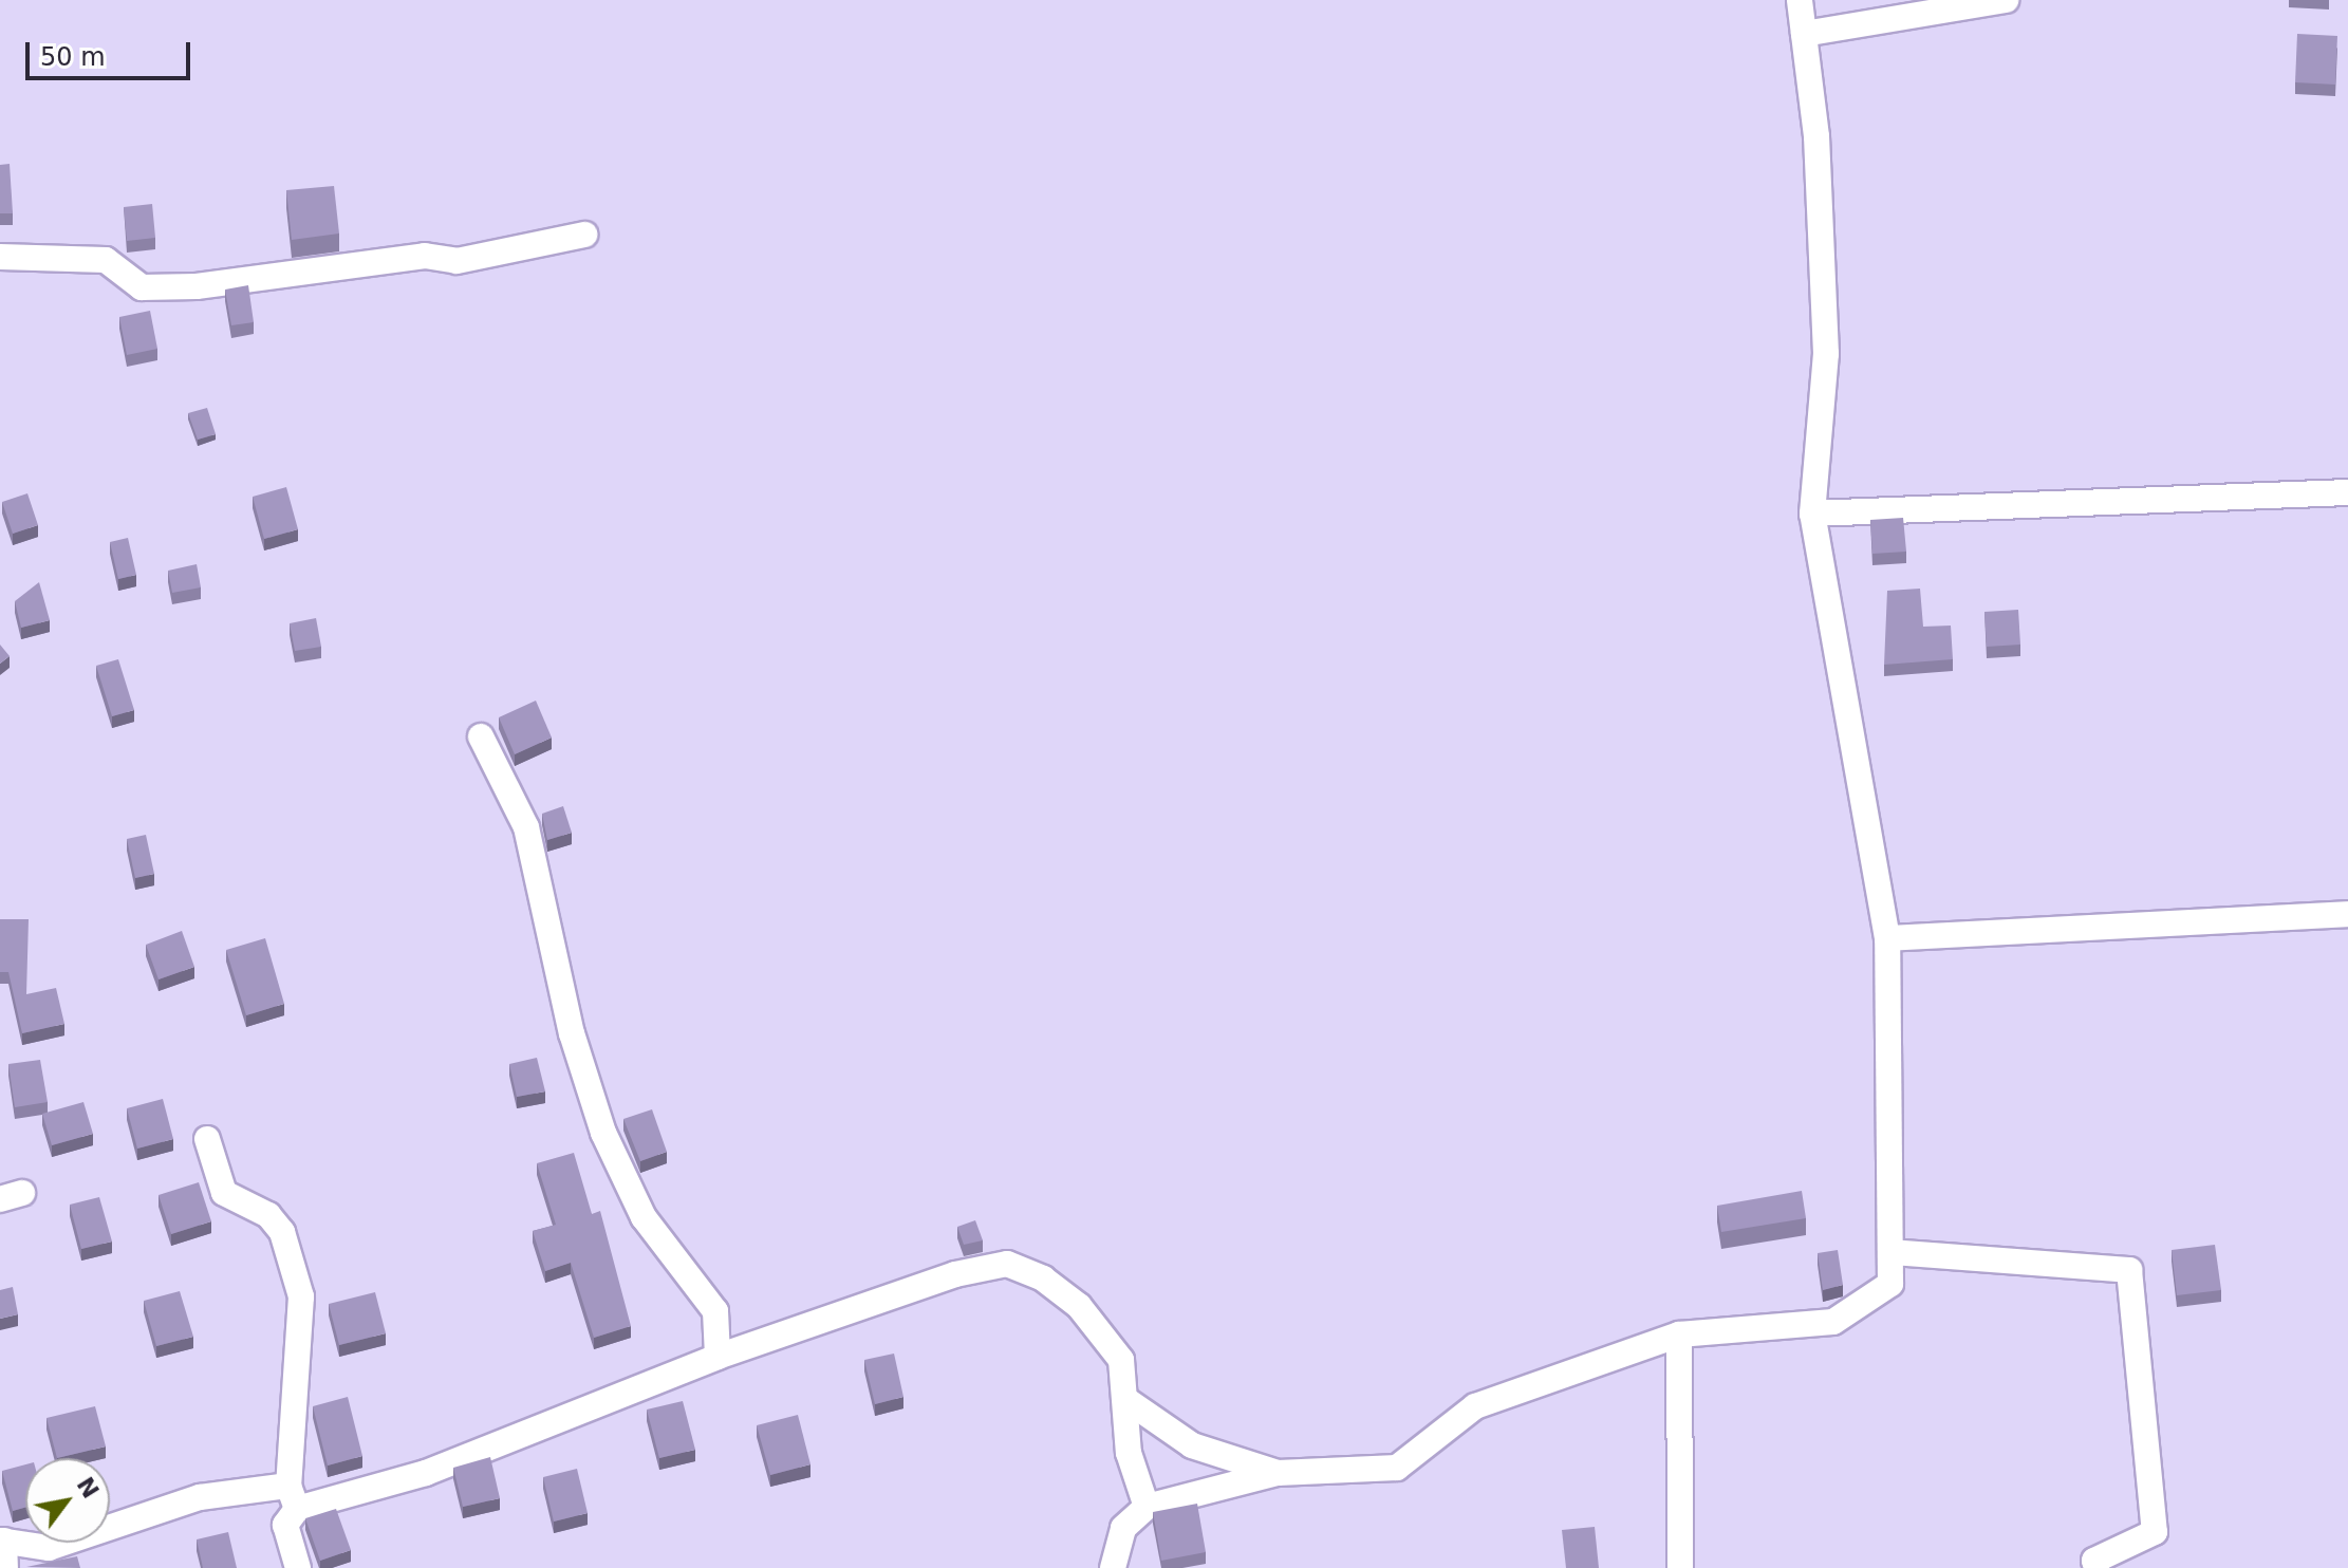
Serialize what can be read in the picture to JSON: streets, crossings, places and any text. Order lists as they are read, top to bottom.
{
  "scale_bar": "50 m",
  "north": "top right"
}
